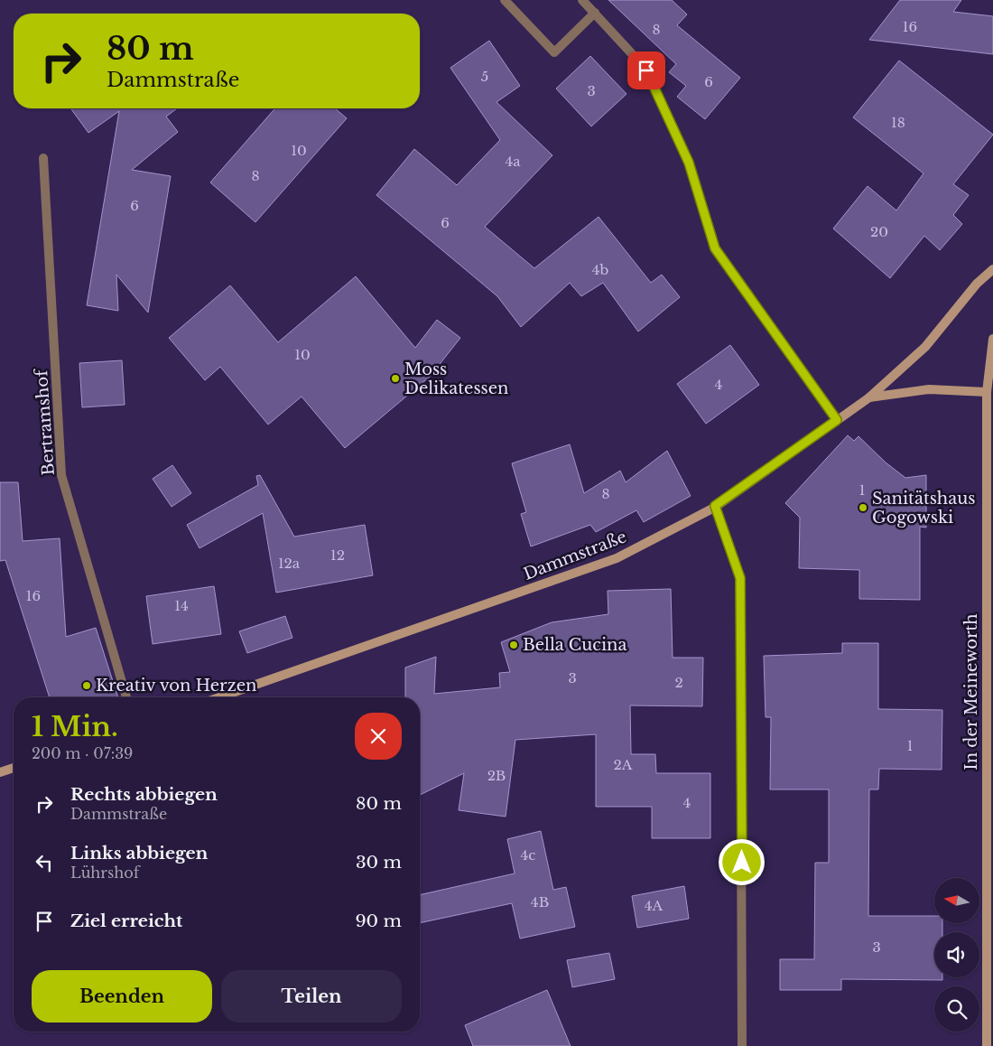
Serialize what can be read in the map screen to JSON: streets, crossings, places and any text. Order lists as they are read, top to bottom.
{
  "streets": {
    "main road": ["Dammstraße", "In der Meineworth"],
    "street": ["Bertramshof"]
  },
  "crossings": [
    ["Dammstraße", "In der Meineworth"]
  ],
  "places": [
    "Moss Delikatessen",
    "Sanitätshaus Gogowski",
    "Bella Cucina",
    "Kreativ von Herzen"
  ],
  "house_numbers": [
    "16",
    "8",
    "5",
    "6",
    "3",
    "18",
    "10",
    "4a",
    "8",
    "6",
    "6",
    "20",
    "4b",
    "10",
    "4",
    "1",
    "8",
    "12",
    "12a",
    "16",
    "14",
    "3",
    "2",
    "1",
    "2A",
    "2B",
    "4",
    "4c",
    "4B",
    "4A",
    "3"
  ],
  "north": "left",
  "page": {
    "turn": ["80 m", "Dammstraße"],
    "heading": ["1 Min.", "200 m · 07:39"],
    "list": [
      {
        "name": "Rechts abbiegen",
        "note": "Dammstraße",
        "value": "80 m"
      },
      {
        "name": "Links abbiegen",
        "note": "Lührshof",
        "value": "30 m"
      },
      {
        "name": "Ziel erreicht",
        "value": "90 m"
      }
    ],
    "buttons": ["Beenden", "Teilen"]
  }
}
